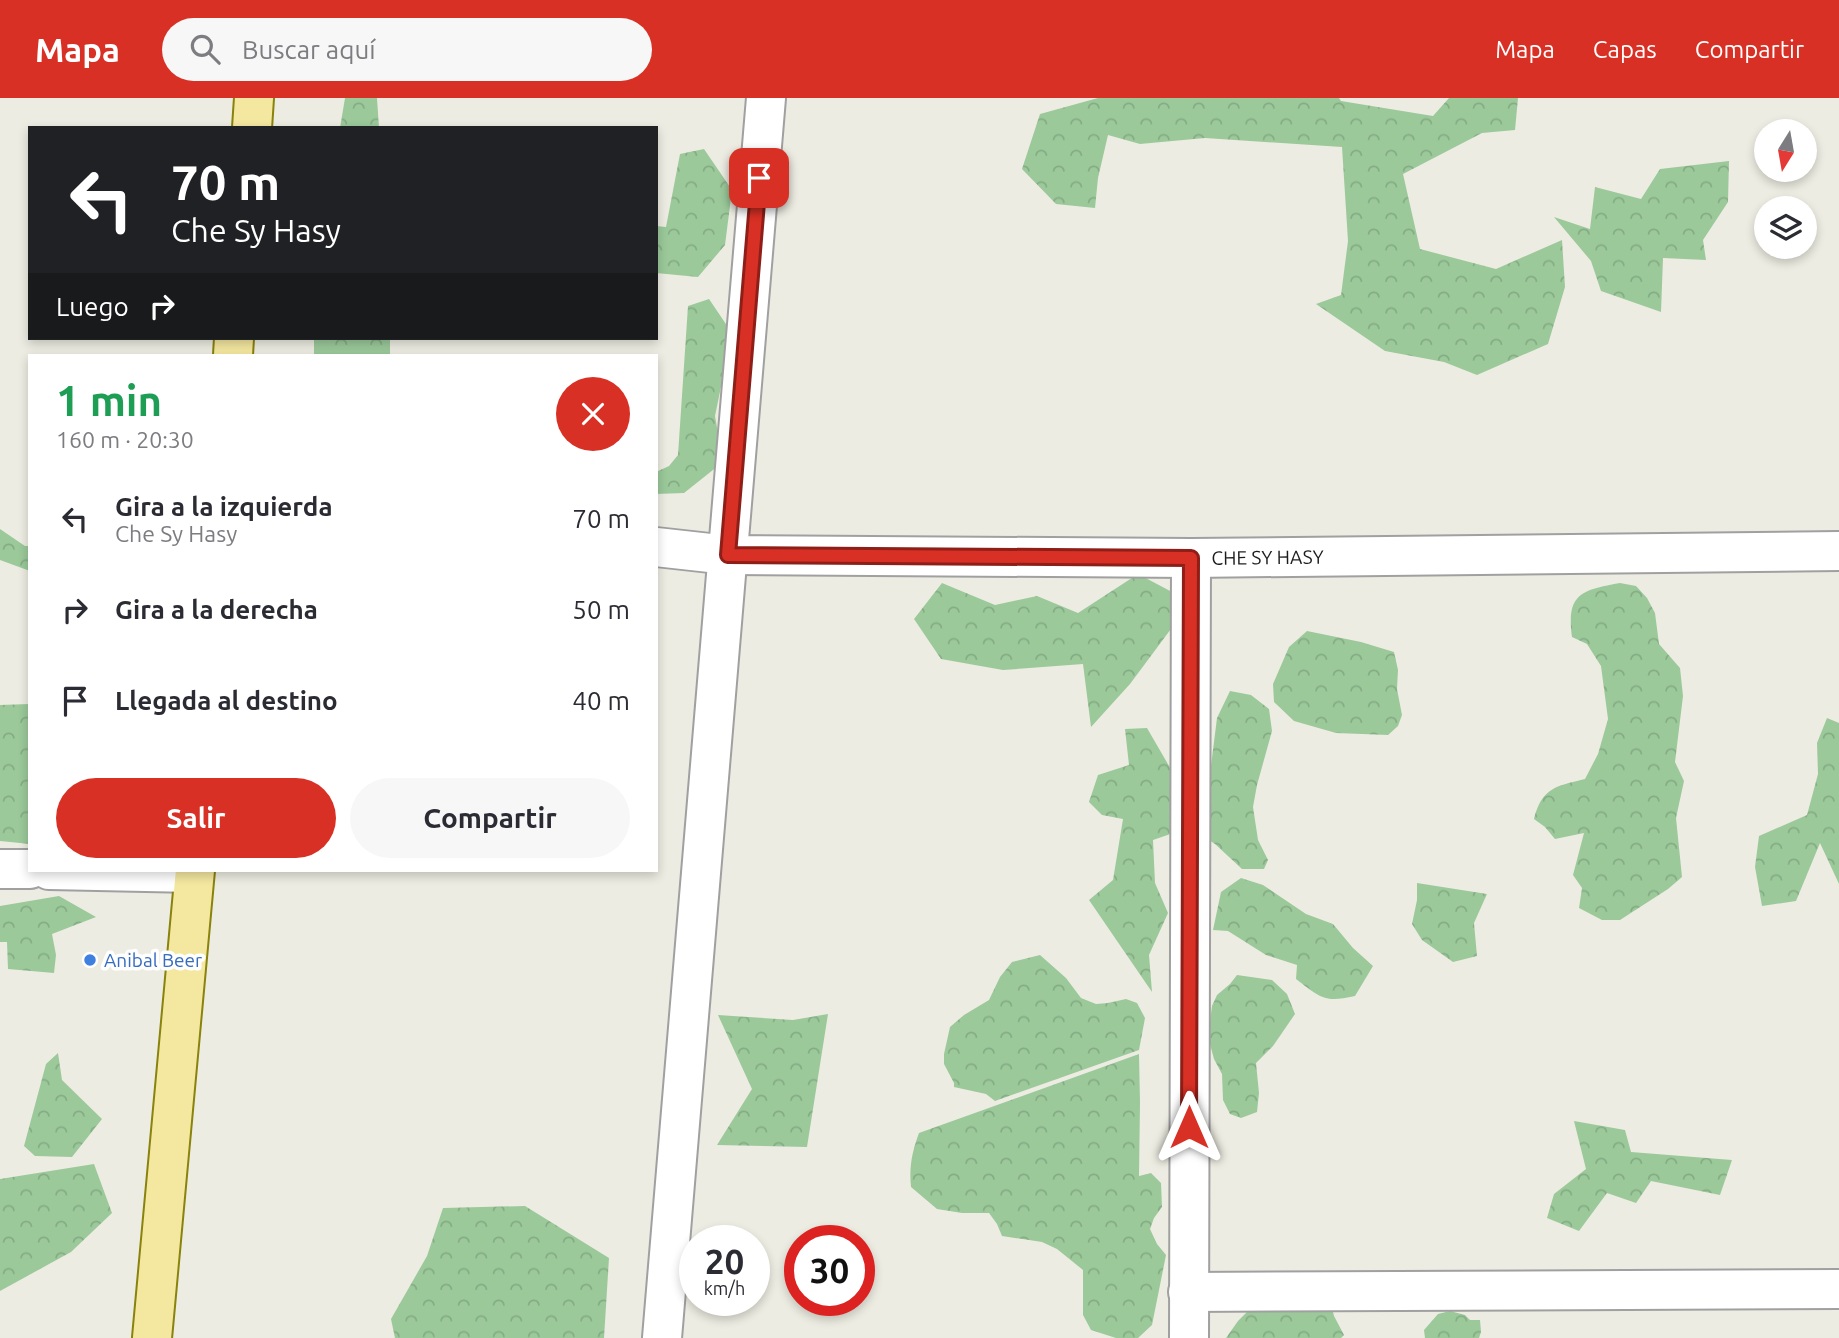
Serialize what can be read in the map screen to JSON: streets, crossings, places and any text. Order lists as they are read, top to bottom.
{
  "streets": {
    "street": ["CHE SY HASY"]
  },
  "places": ["Anibal Beer"],
  "north": "bottom",
  "page": {
    "header": "Mapa",
    "search": "Buscar aquí",
    "nav": ["Mapa", "Capas", "Compartir"],
    "turn": ["70 m", "Che Sy Hasy"],
    "then": "Luego",
    "heading": ["1 min", "160 m · 20:30"],
    "list": [
      {
        "name": "Gira a la izquierda",
        "note": "Che Sy Hasy",
        "value": "70 m"
      },
      {
        "name": "Gira a la derecha",
        "value": "50 m"
      },
      {
        "name": "Llegada al destino",
        "value": "40 m"
      }
    ],
    "buttons": ["Salir", "Compartir"],
    "speed": "20 km/h",
    "limit": "30"
  }
}
